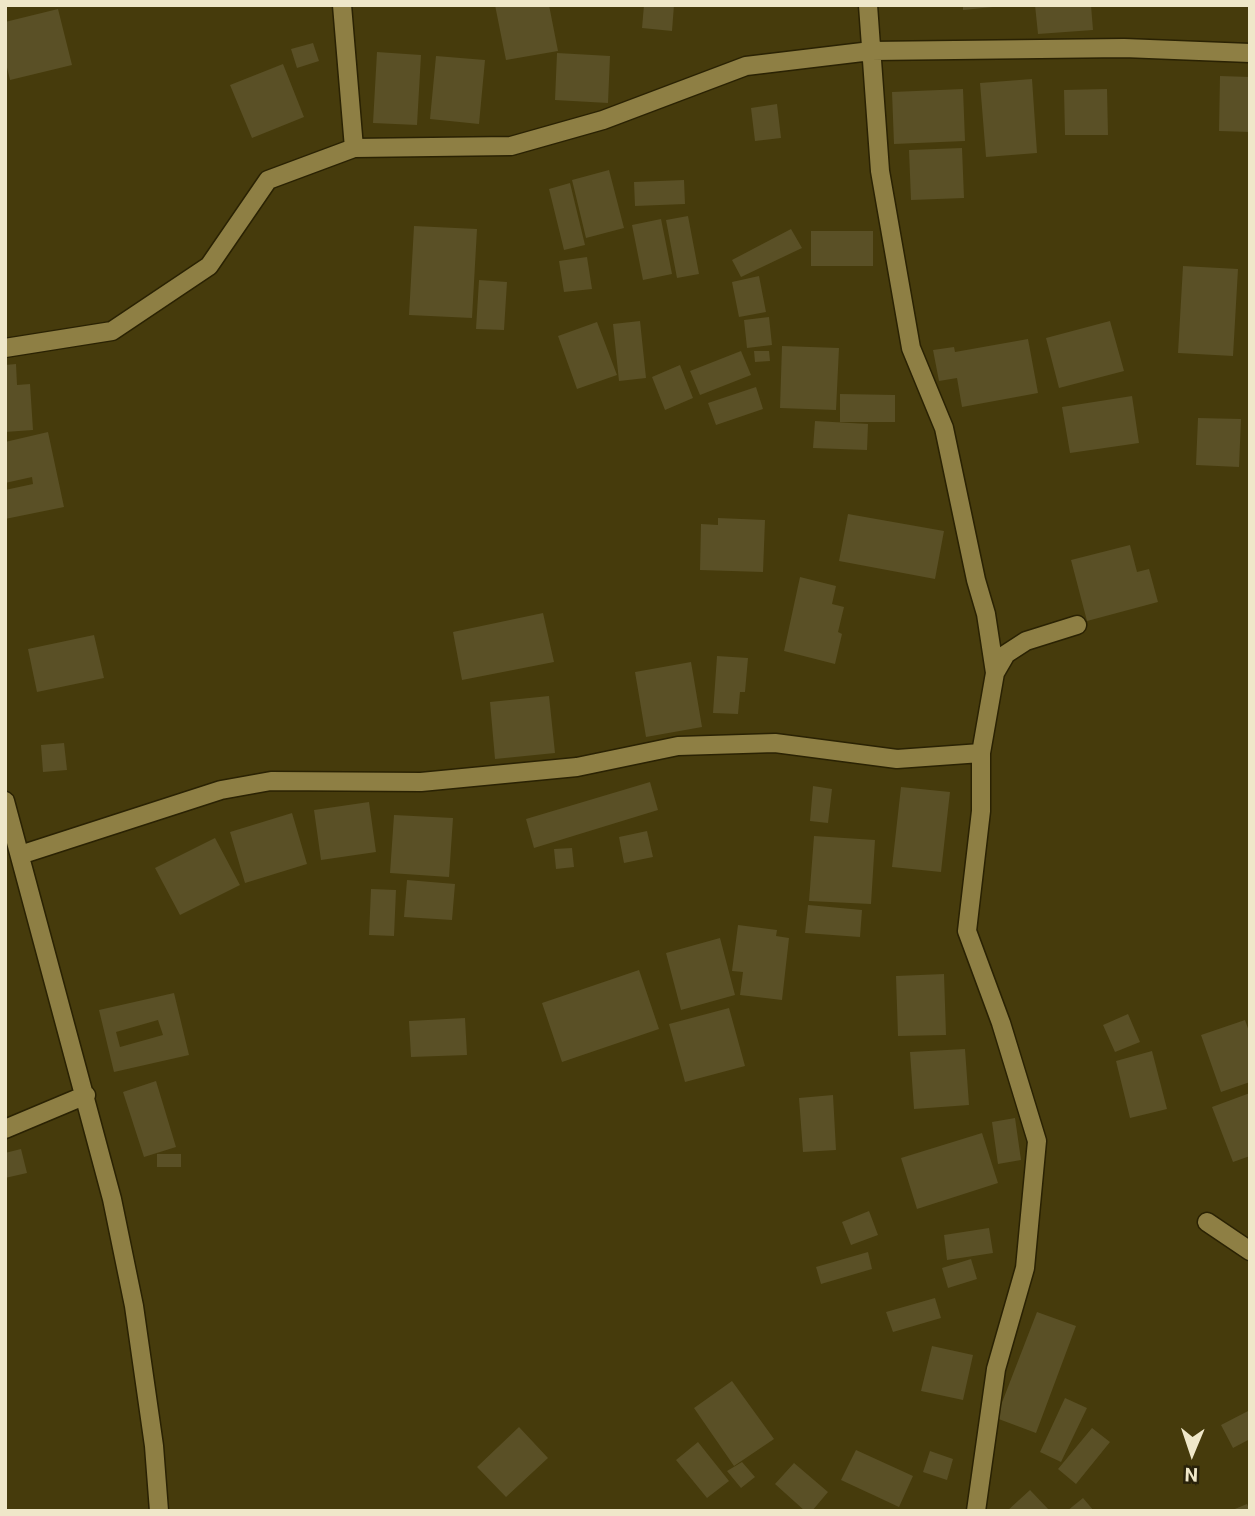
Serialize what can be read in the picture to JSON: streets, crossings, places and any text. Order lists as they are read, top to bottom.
{
  "north": "bottom"
}
